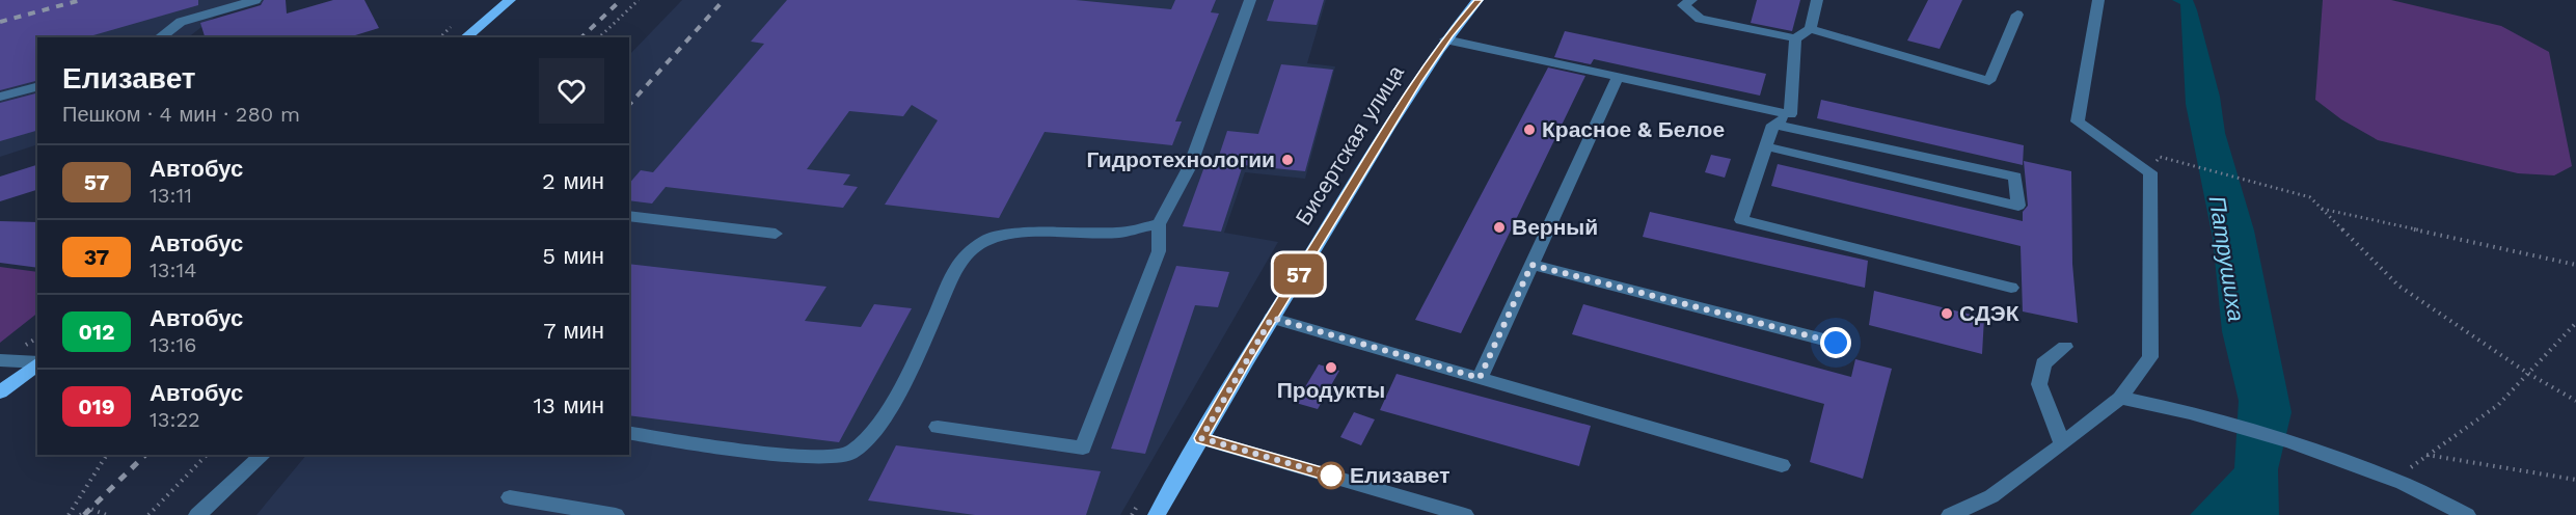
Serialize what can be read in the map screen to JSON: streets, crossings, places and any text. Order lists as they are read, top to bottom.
{
  "streets": {
    "main road": ["Бисертская улица"]
  },
  "water": ["Патрушиха"],
  "places": [
    "Красное & Белое",
    "Гидротехнологии",
    "Верный",
    "СДЭК",
    "Продукты",
    "Елизавет"
  ],
  "lines": ["bus line 57"],
  "page": {
    "on_map": "57",
    "heading": ["Елизавет", "Пешком · 4 мин · 280 m"],
    "list": [
      {
        "mark": "57",
        "name": "Автобус",
        "note": "13:11",
        "value": "2 мин"
      },
      {
        "mark": "37",
        "name": "Автобус",
        "note": "13:14",
        "value": "5 мин"
      },
      {
        "mark": "012",
        "name": "Автобус",
        "note": "13:16",
        "value": "7 мин"
      },
      {
        "mark": "019",
        "name": "Автобус",
        "note": "13:22",
        "value": "13 мин"
      }
    ]
  }
}
